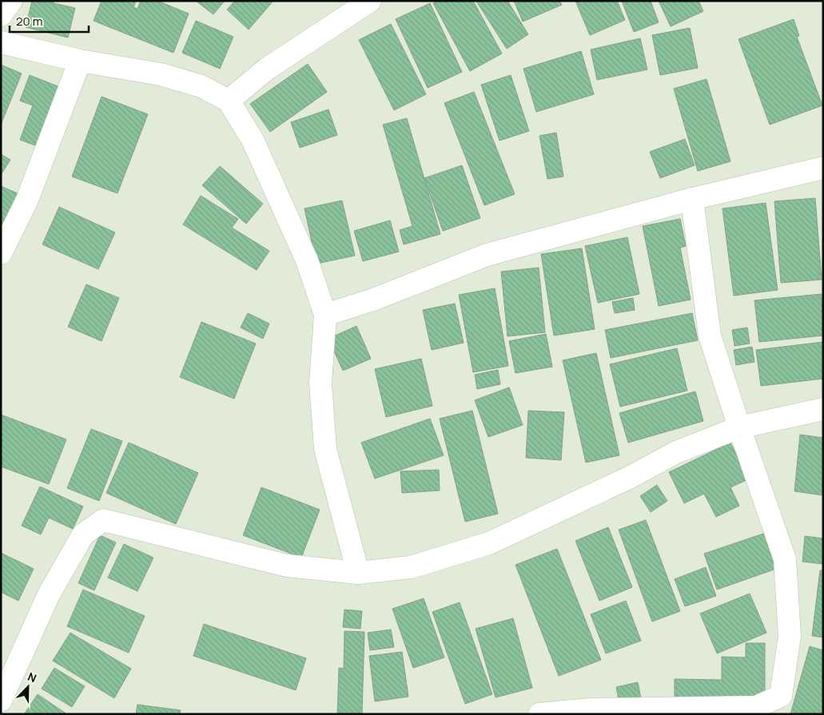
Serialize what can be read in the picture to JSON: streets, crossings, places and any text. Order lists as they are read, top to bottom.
{
  "scale_bar": "20 m",
  "north": "top right"
}
